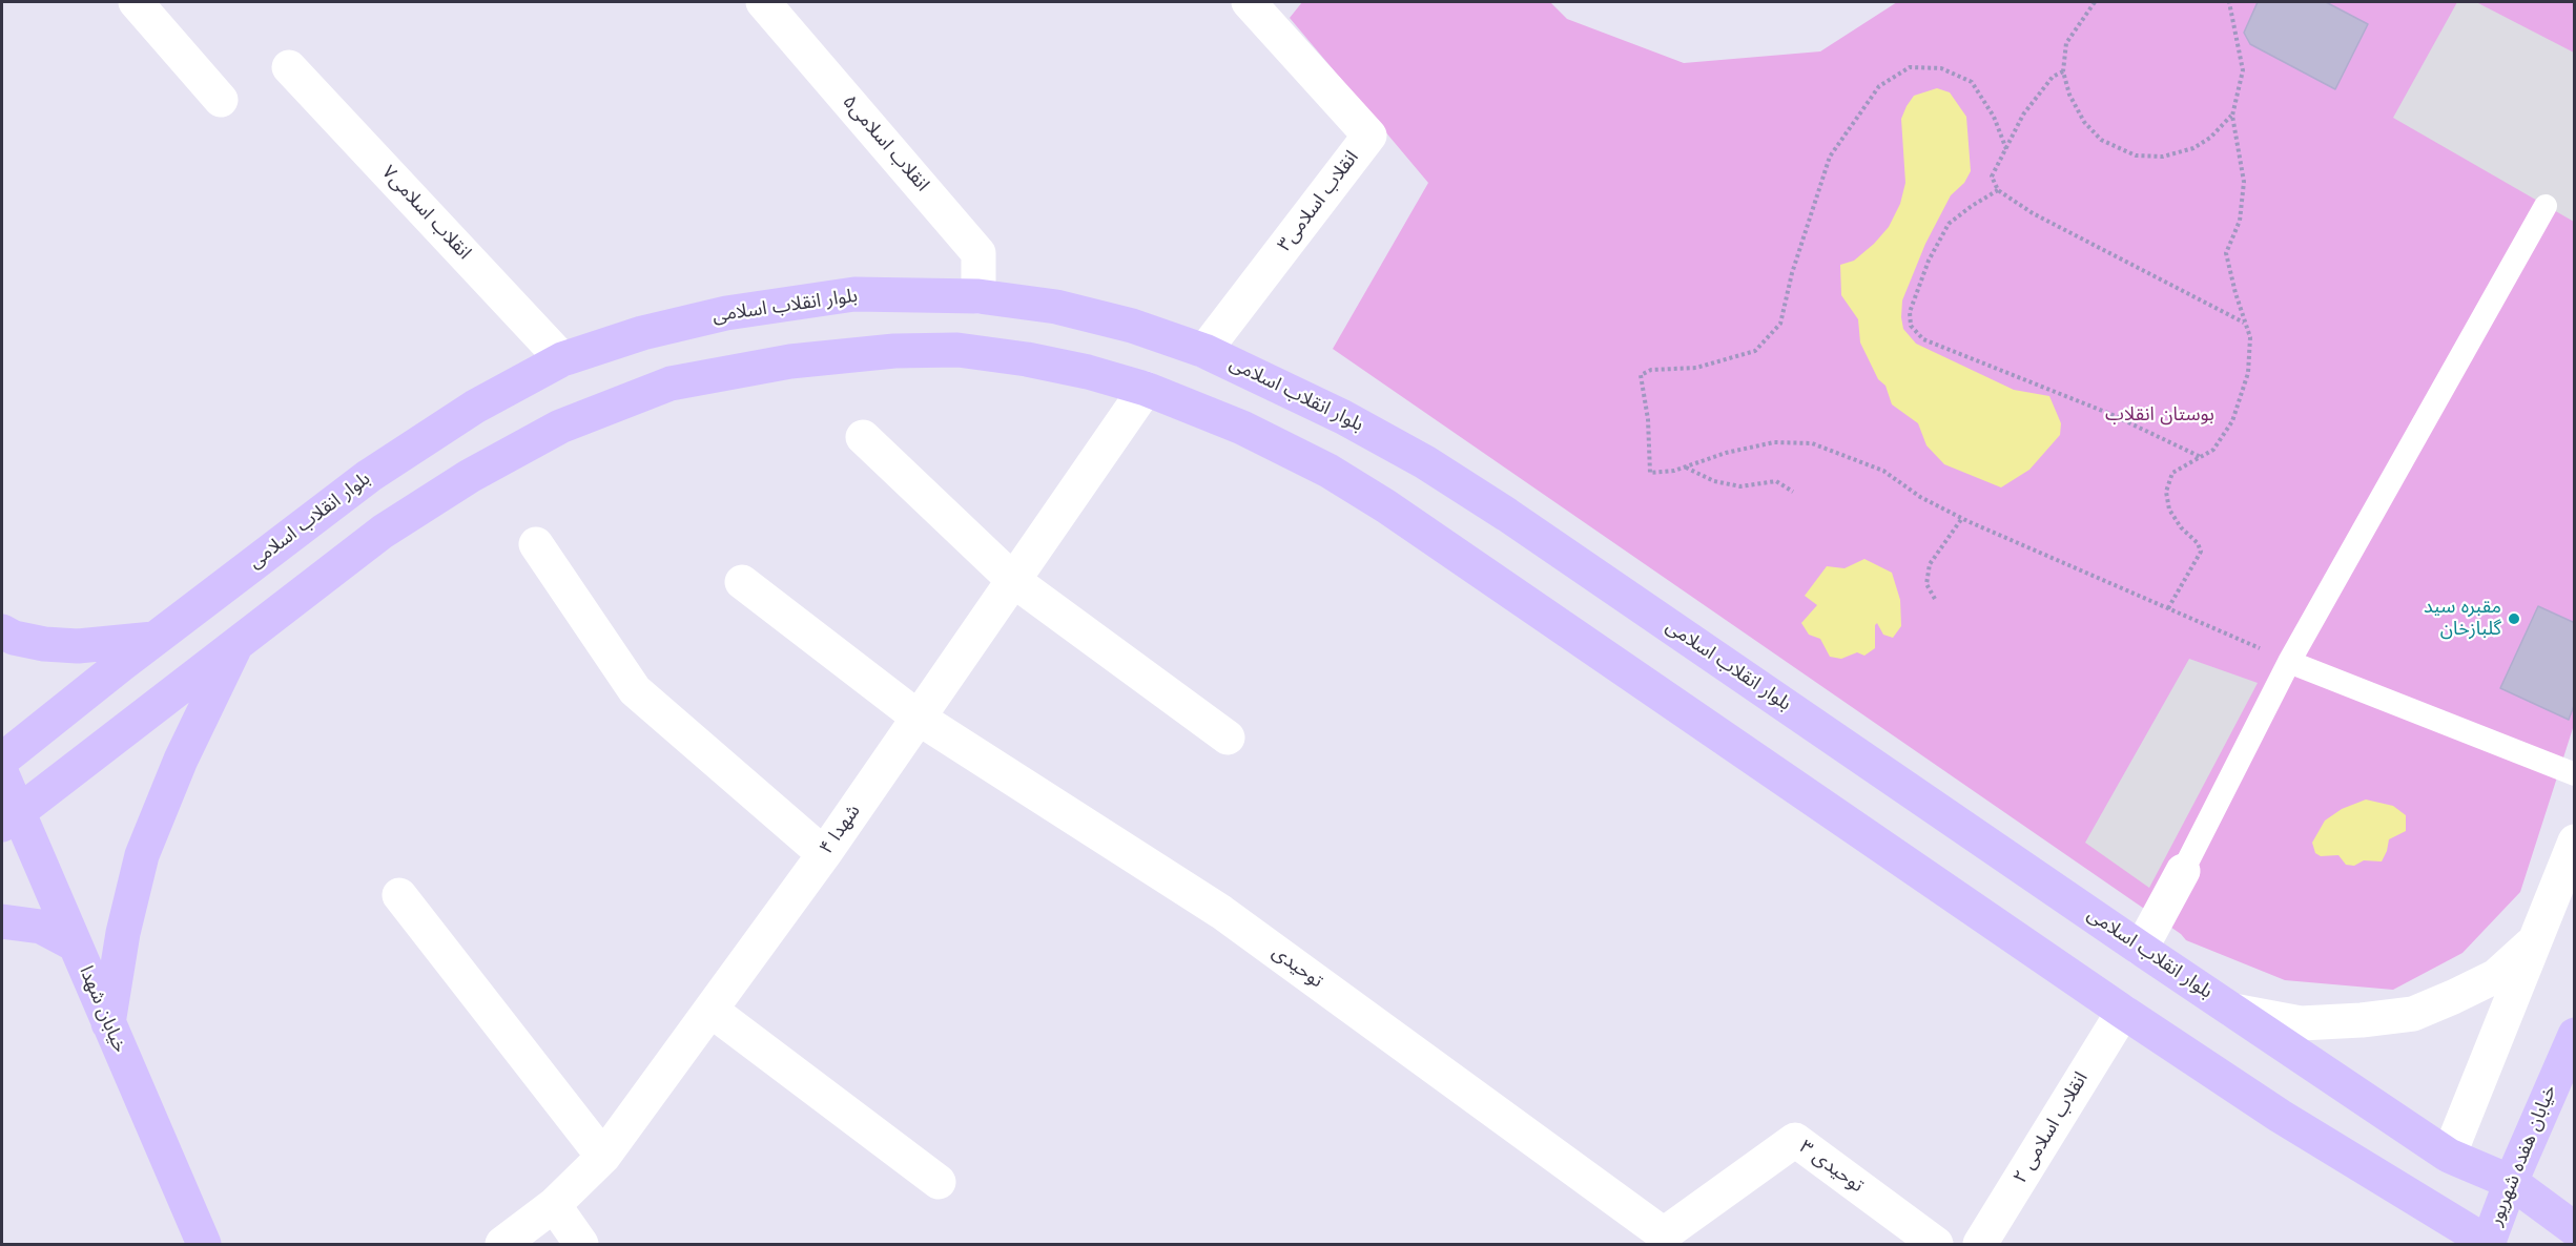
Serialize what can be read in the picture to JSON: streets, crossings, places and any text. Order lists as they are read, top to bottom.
{
  "streets": {
    "main road": ["بلوار انقلاب اسلامی", "خیابان شهدا", "خیابان هفده شهریور"],
    "street": [
      "انقلاب اسلامی۵",
      "انقلاب اسلامی۳",
      "انقلاب اسلامی۷",
      "شهدا ۴",
      "توحیدی",
      "انقلاب اسلامی ۲",
      "توحیدی ۳"
    ]
  },
  "crossings": [
    ["انقلاب اسلامی۵", "بلوار انقلاب اسلامی"],
    ["انقلاب اسلامی۳", "بلوار انقلاب اسلامی"],
    ["انقلاب اسلامی۷", "بلوار انقلاب اسلامی"],
    ["بلوار انقلاب اسلامی", "خیابان هفده شهریور"],
    ["شهدا ۴", "توحیدی"],
    ["توحیدی", "توحیدی ۳"]
  ],
  "parks": ["بوستان انقلاب"],
  "places": ["مقبره سید گلبازخان"]
}
